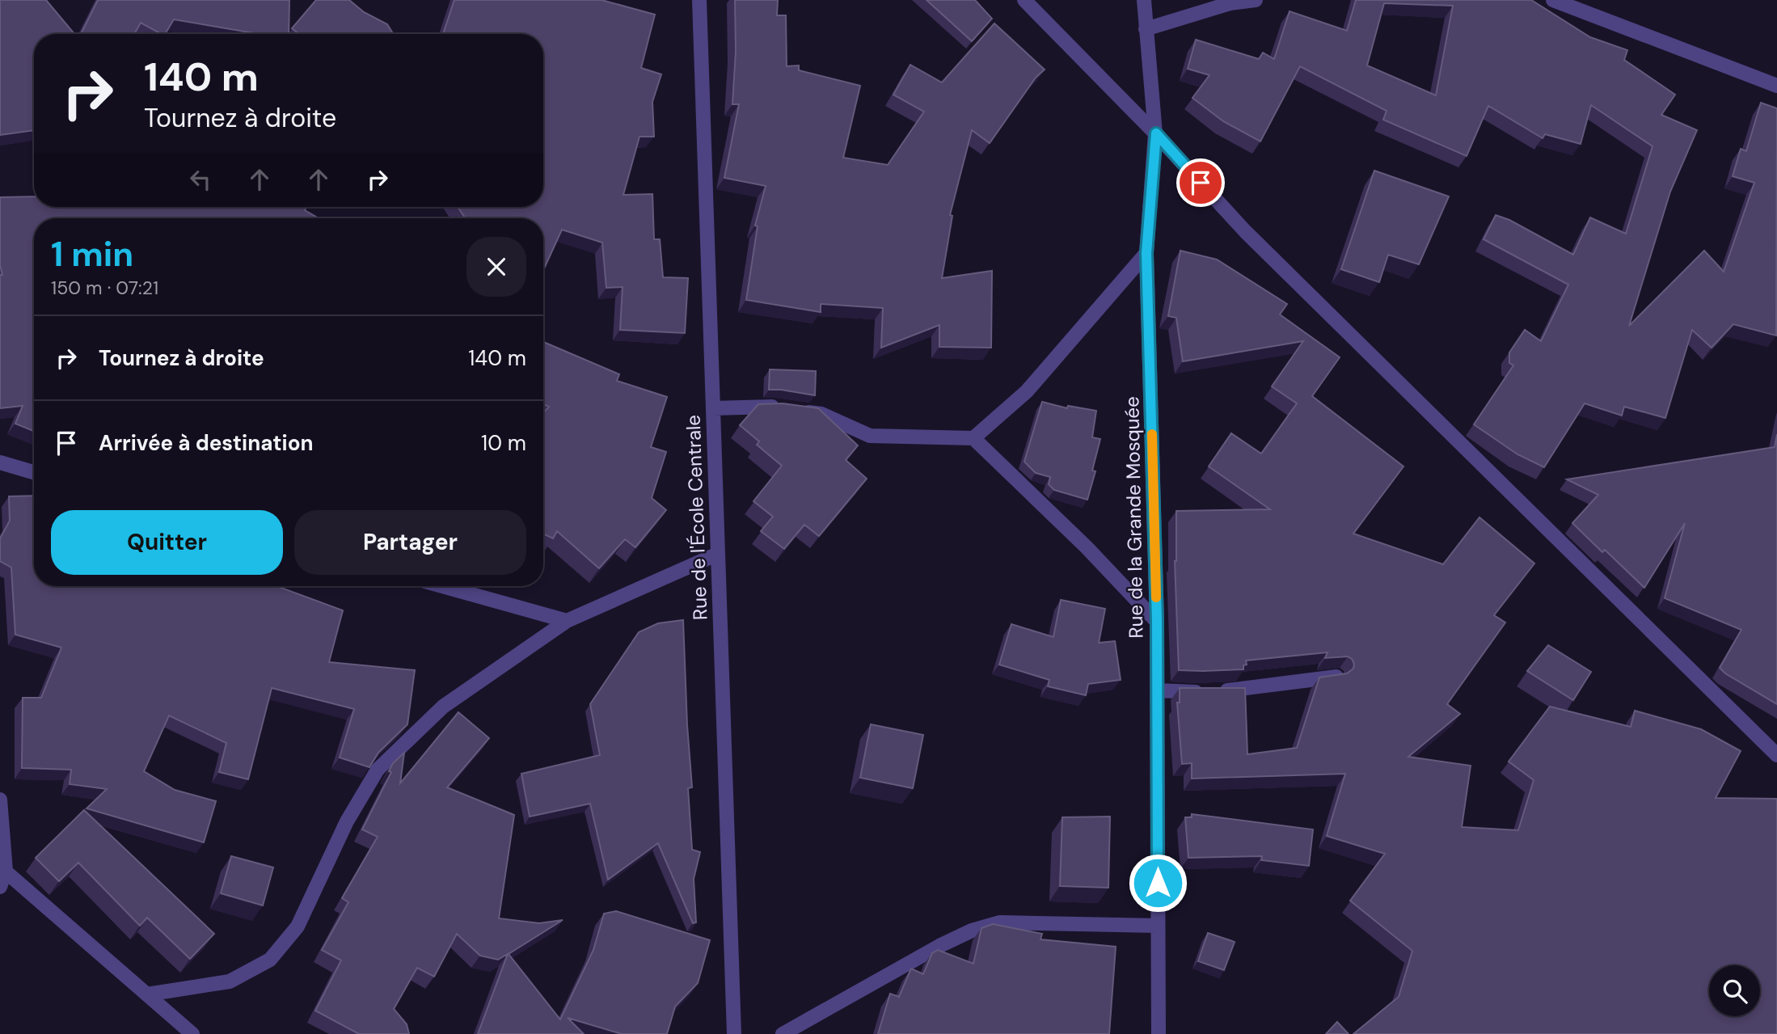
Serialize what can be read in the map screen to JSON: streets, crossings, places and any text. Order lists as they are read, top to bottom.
{
  "streets": {
    "street": ["Rue de l'École Centrale", "Rue de la Grande Mosquée"]
  },
  "page": {
    "turn": ["140 m", "Tournez à droite"],
    "heading": ["1 min", "150 m · 07:21"],
    "list": [
      {
        "name": "Tournez à droite",
        "value": "140 m"
      },
      {
        "name": "Arrivée à destination",
        "value": "10 m"
      }
    ],
    "buttons": ["Quitter", "Partager"]
  }
}
